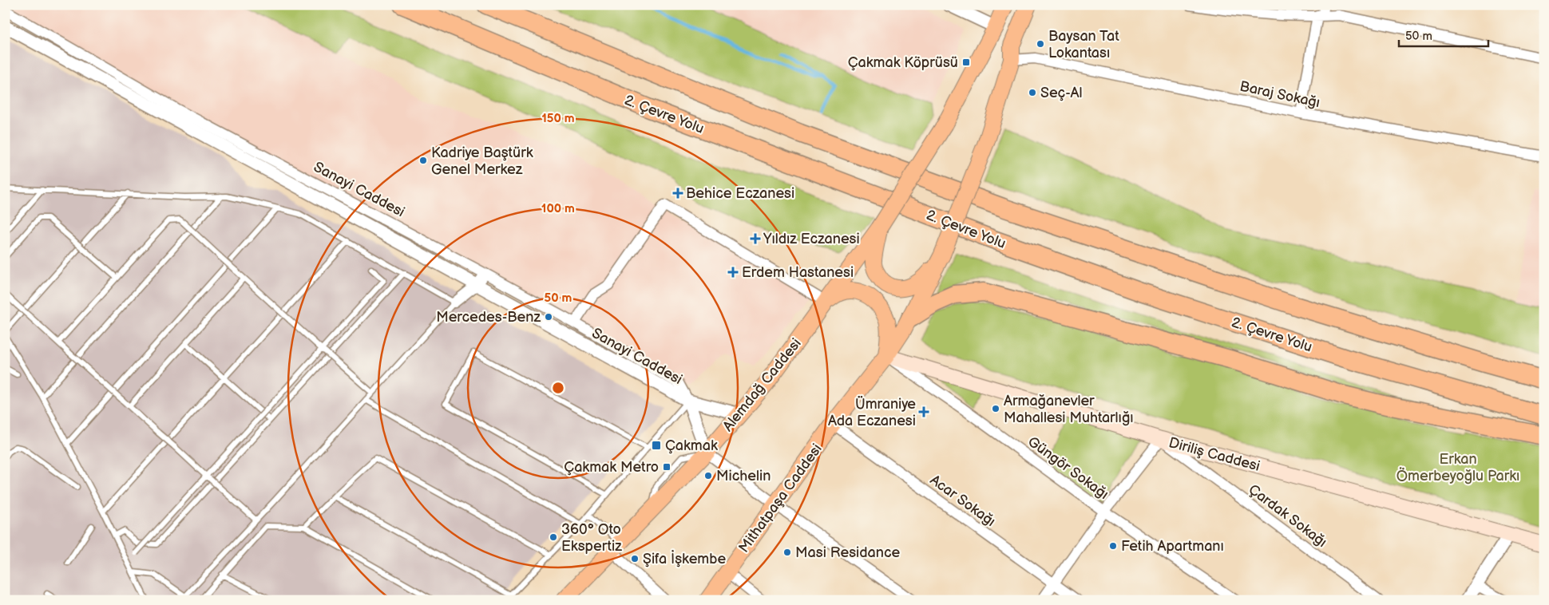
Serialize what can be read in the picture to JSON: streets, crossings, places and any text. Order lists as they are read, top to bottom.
{
  "streets": {
    "highway": ["2. Çevre Yolu"],
    "main road": ["Alemdağ Caddesi", "Diriliş Caddesi", "Mithatpaşa Caddesi"],
    "street": [
      "Baraj Sokağı",
      "Sanayi Caddesi",
      "Güngör Sokağı",
      "Acar Sokağı",
      "Çardak Sokağı"
    ]
  },
  "crossings": [
    ["Sanayi Caddesi", "Alemdağ Caddesi"],
    ["Diriliş Caddesi", "Güngör Sokağı"],
    ["Diriliş Caddesi", "Mithatpaşa Caddesi"],
    ["Diriliş Caddesi", "Çardak Sokağı"],
    ["Güngör Sokağı", "Mithatpaşa Caddesi"],
    ["Mithatpaşa Caddesi", "Acar Sokağı"]
  ],
  "parks": ["Erkan Ömerbeyoğlu Parkı"],
  "places": {
    "other": [
      "Baysan Tat Lokantası",
      "Seç-Al",
      "Kadriye Baştürk Genel Merkez",
      "Mercedes-Benz",
      "Armağanevler Mahallesi Muhtarlığı",
      "Michelin",
      "360° Oto Ekspertiz",
      "Fetih Apartmanı",
      "Masi Residance",
      "Şifa İşkembe"
    ],
    "transit": ["Çakmak Köprüsü", "Çakmak", "Çakmak Metro"],
    "health": [
      "Behice Eczanesi",
      "Yıldız Eczanesi",
      "Erdem Hastanesi",
      "Ümraniye Ada Eczanesi"
    ]
  },
  "scale_bar": "50 m",
  "rings": ["150 m", "100 m", "50 m"]
}
